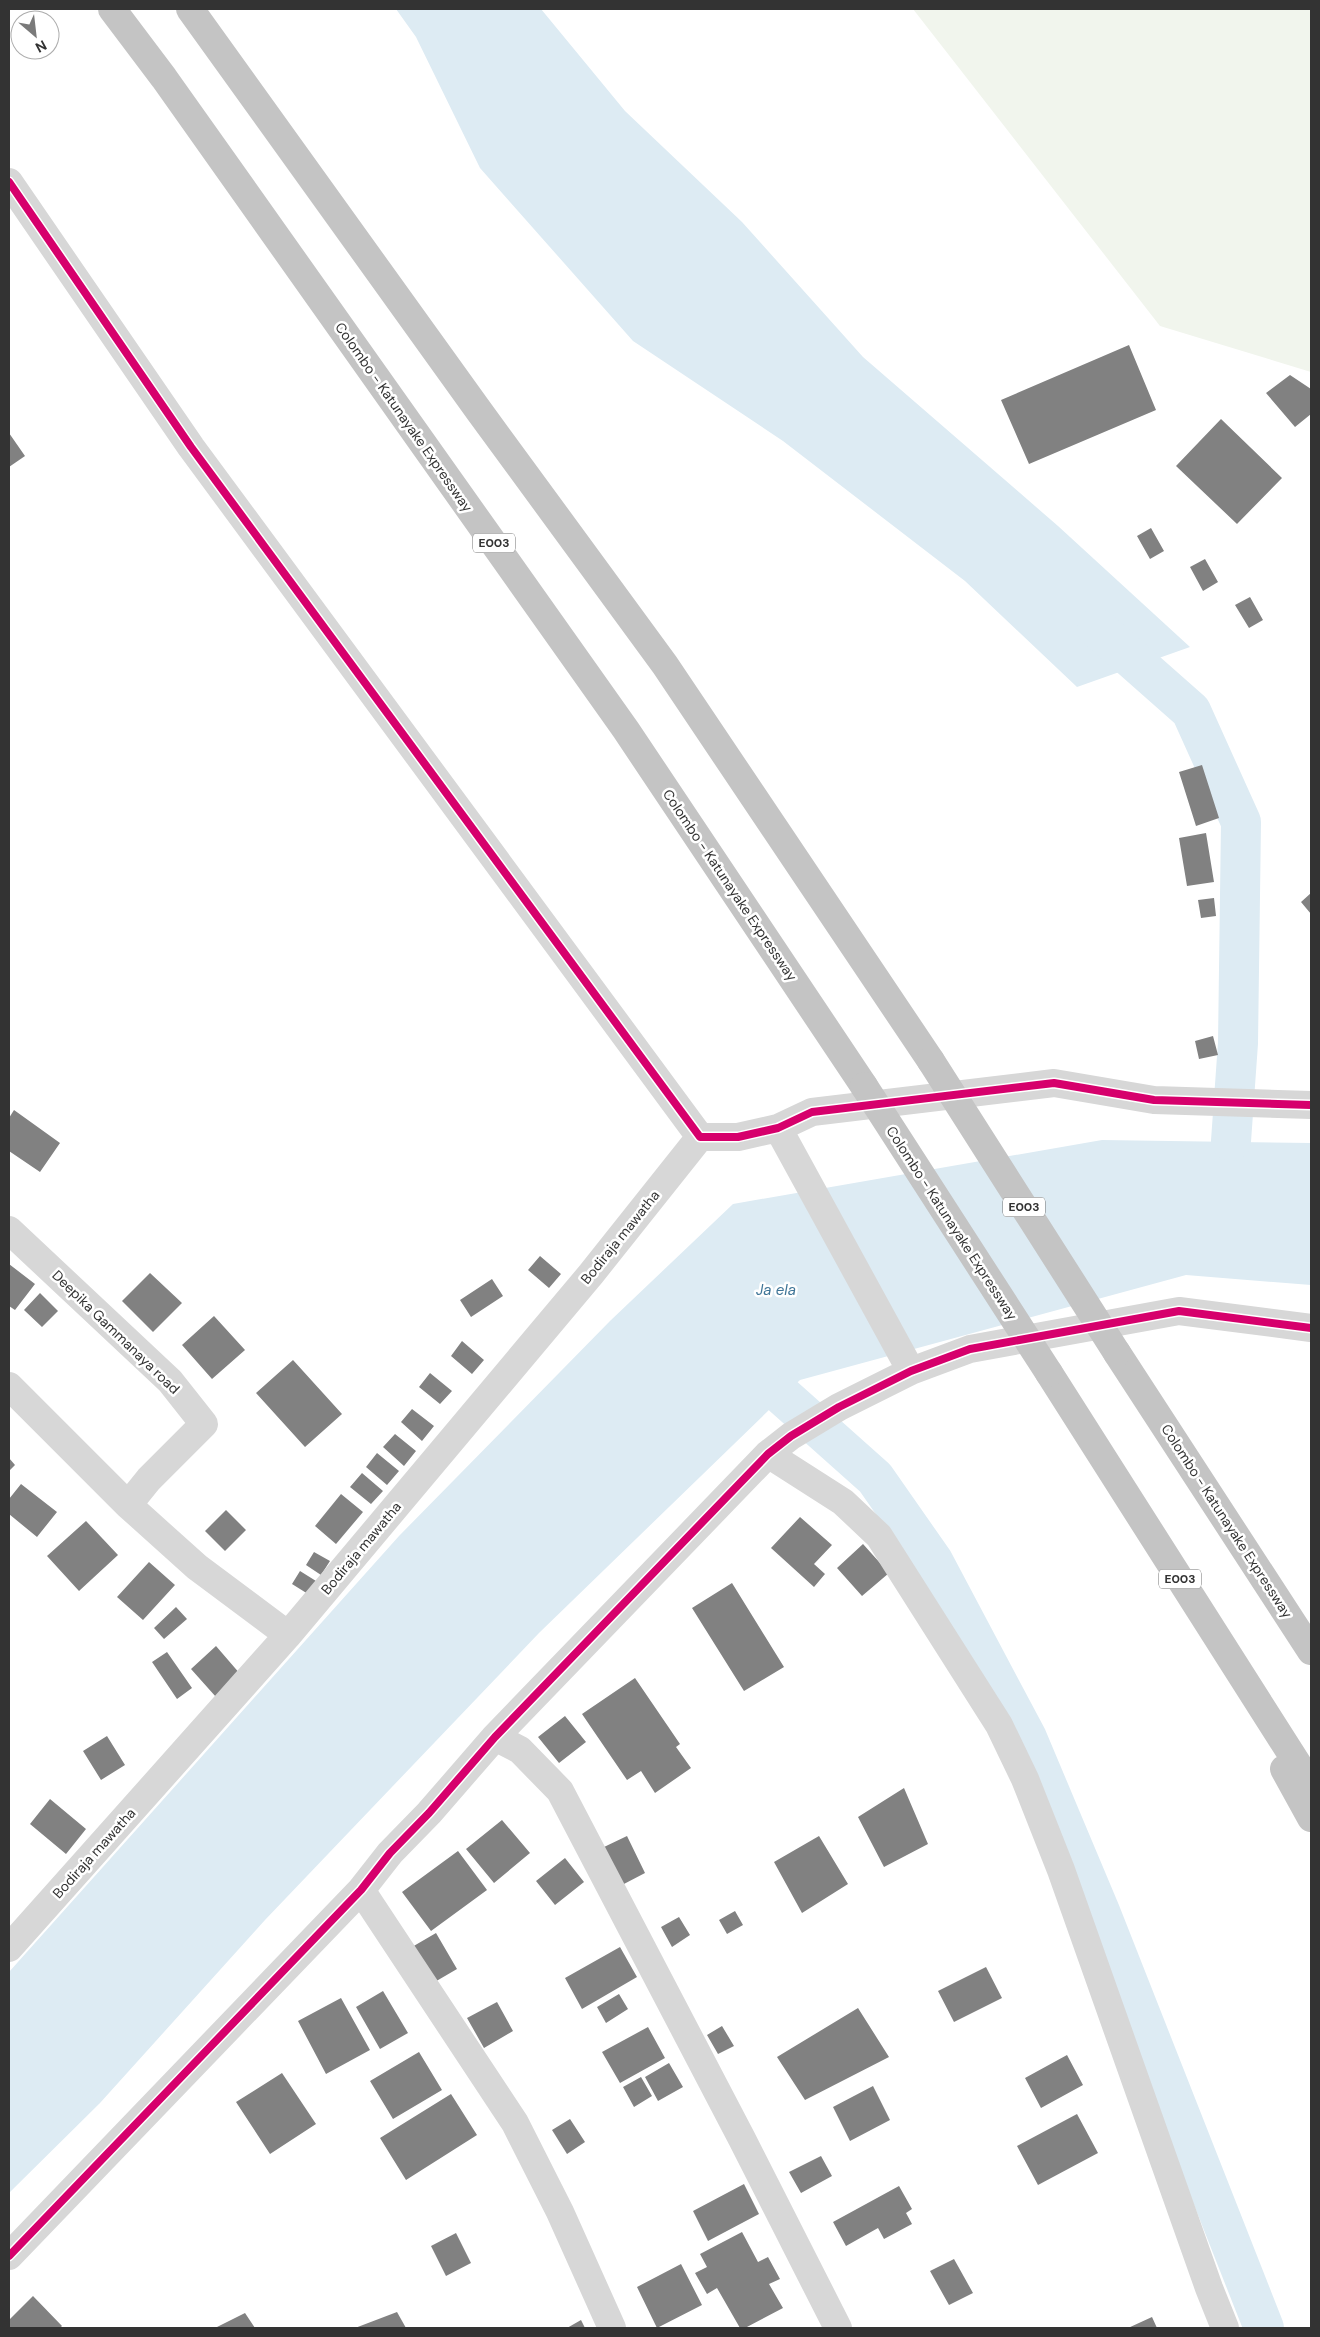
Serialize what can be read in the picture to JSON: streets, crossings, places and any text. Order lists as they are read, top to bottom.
{
  "streets": {
    "highway": ["Colombo - Katunayake Expressway", "E003"],
    "street": ["Bodiraja mawatha", "Deepika Gammanaya road"]
  },
  "water": ["Ja ela"],
  "north": "bottom right"
}
